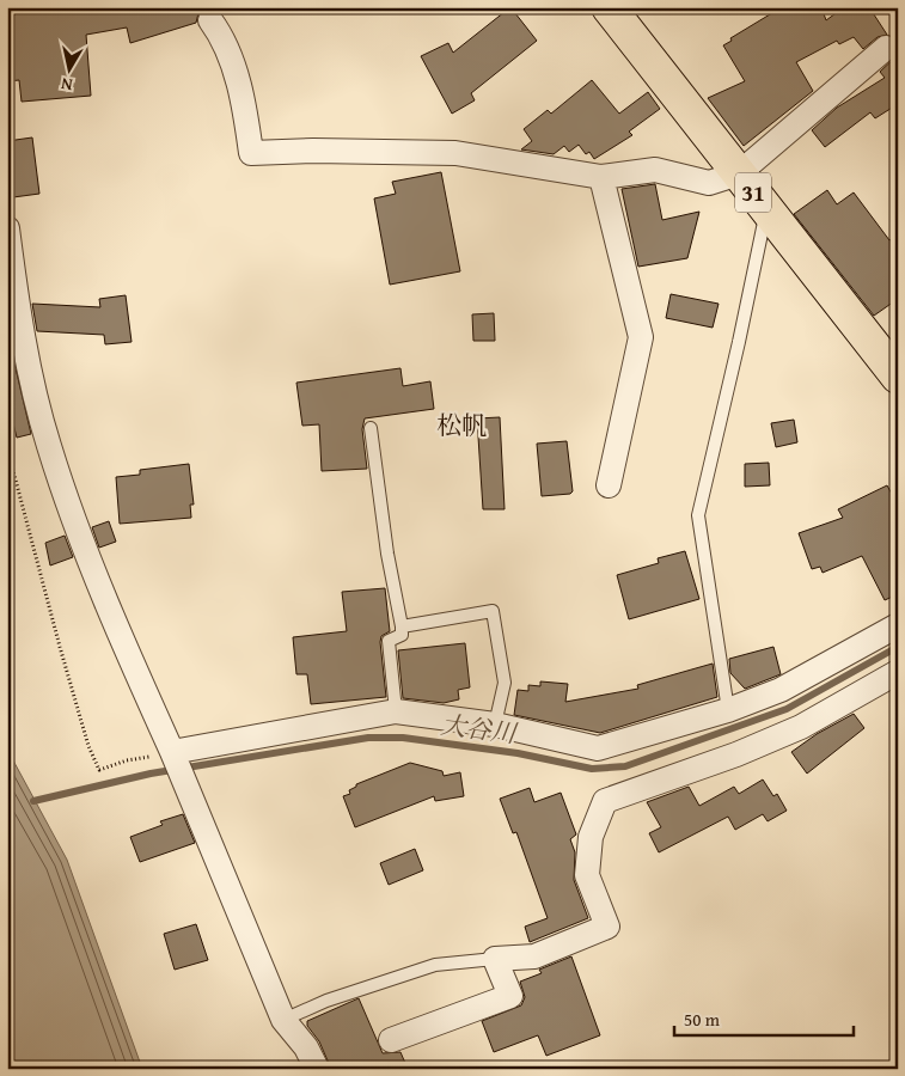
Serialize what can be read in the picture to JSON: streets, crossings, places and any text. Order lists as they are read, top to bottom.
{
  "streets": {
    "main road": ["31"]
  },
  "districts": ["松帆"],
  "water": ["大谷川"],
  "scale_bar": "50 m",
  "north": "bottom"
}
